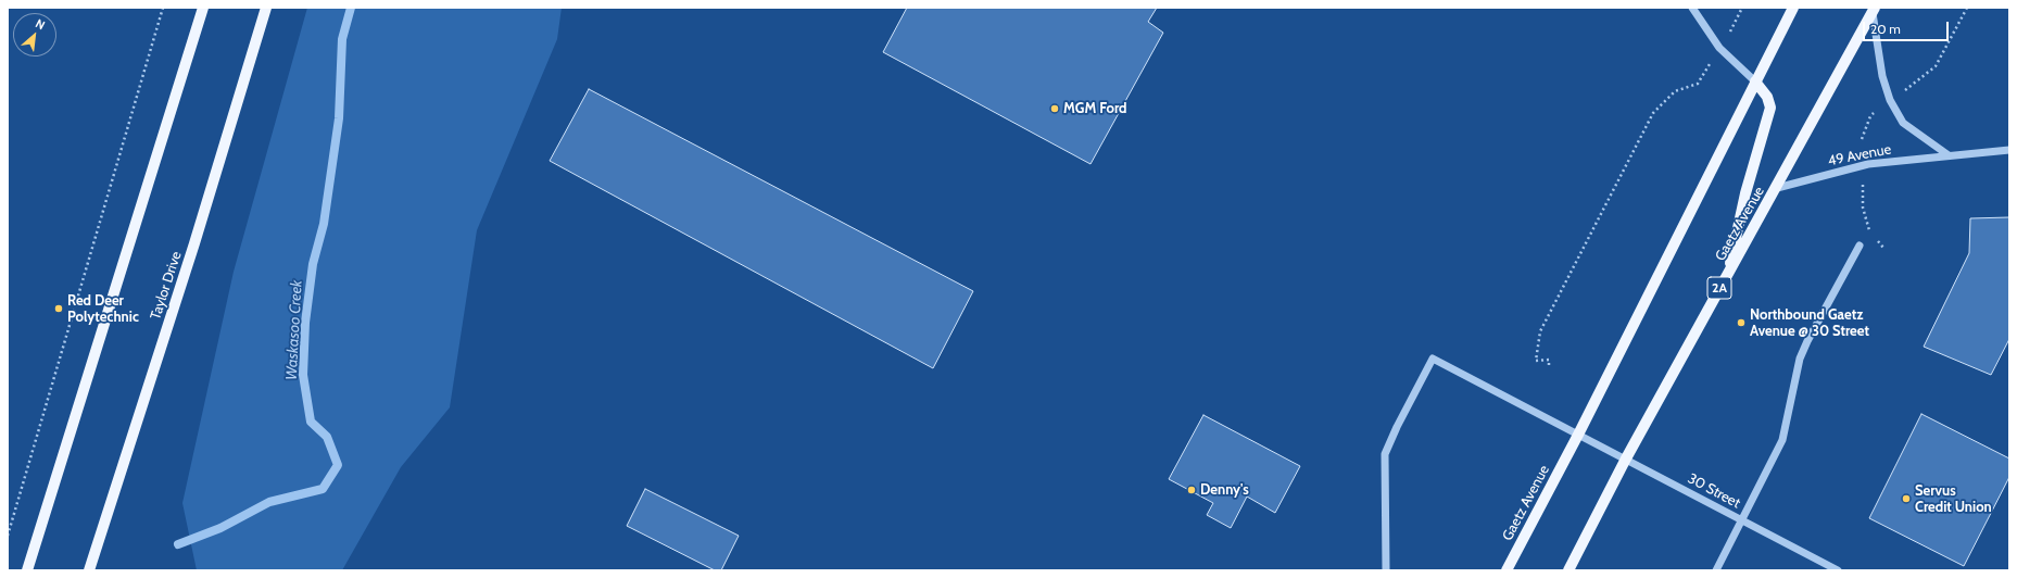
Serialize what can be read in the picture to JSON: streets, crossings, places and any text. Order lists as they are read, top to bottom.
{
  "streets": {
    "main road": ["Gaetz Avenue", "Taylor Drive", "2A"],
    "street": ["49 Avenue", "30 Street"]
  },
  "crossings": [
    ["49 Avenue", "Gaetz Avenue"],
    ["Gaetz Avenue", "30 Street"]
  ],
  "water": ["Waskasoo Creek"],
  "places": [
    "MGM Ford",
    "Red Deer Polytechnic",
    "Northbound Gaetz Avenue @ 30 Street",
    "Denny's",
    "Servus Credit Union"
  ],
  "scale_bar": "20 m",
  "north": "top right"
}
